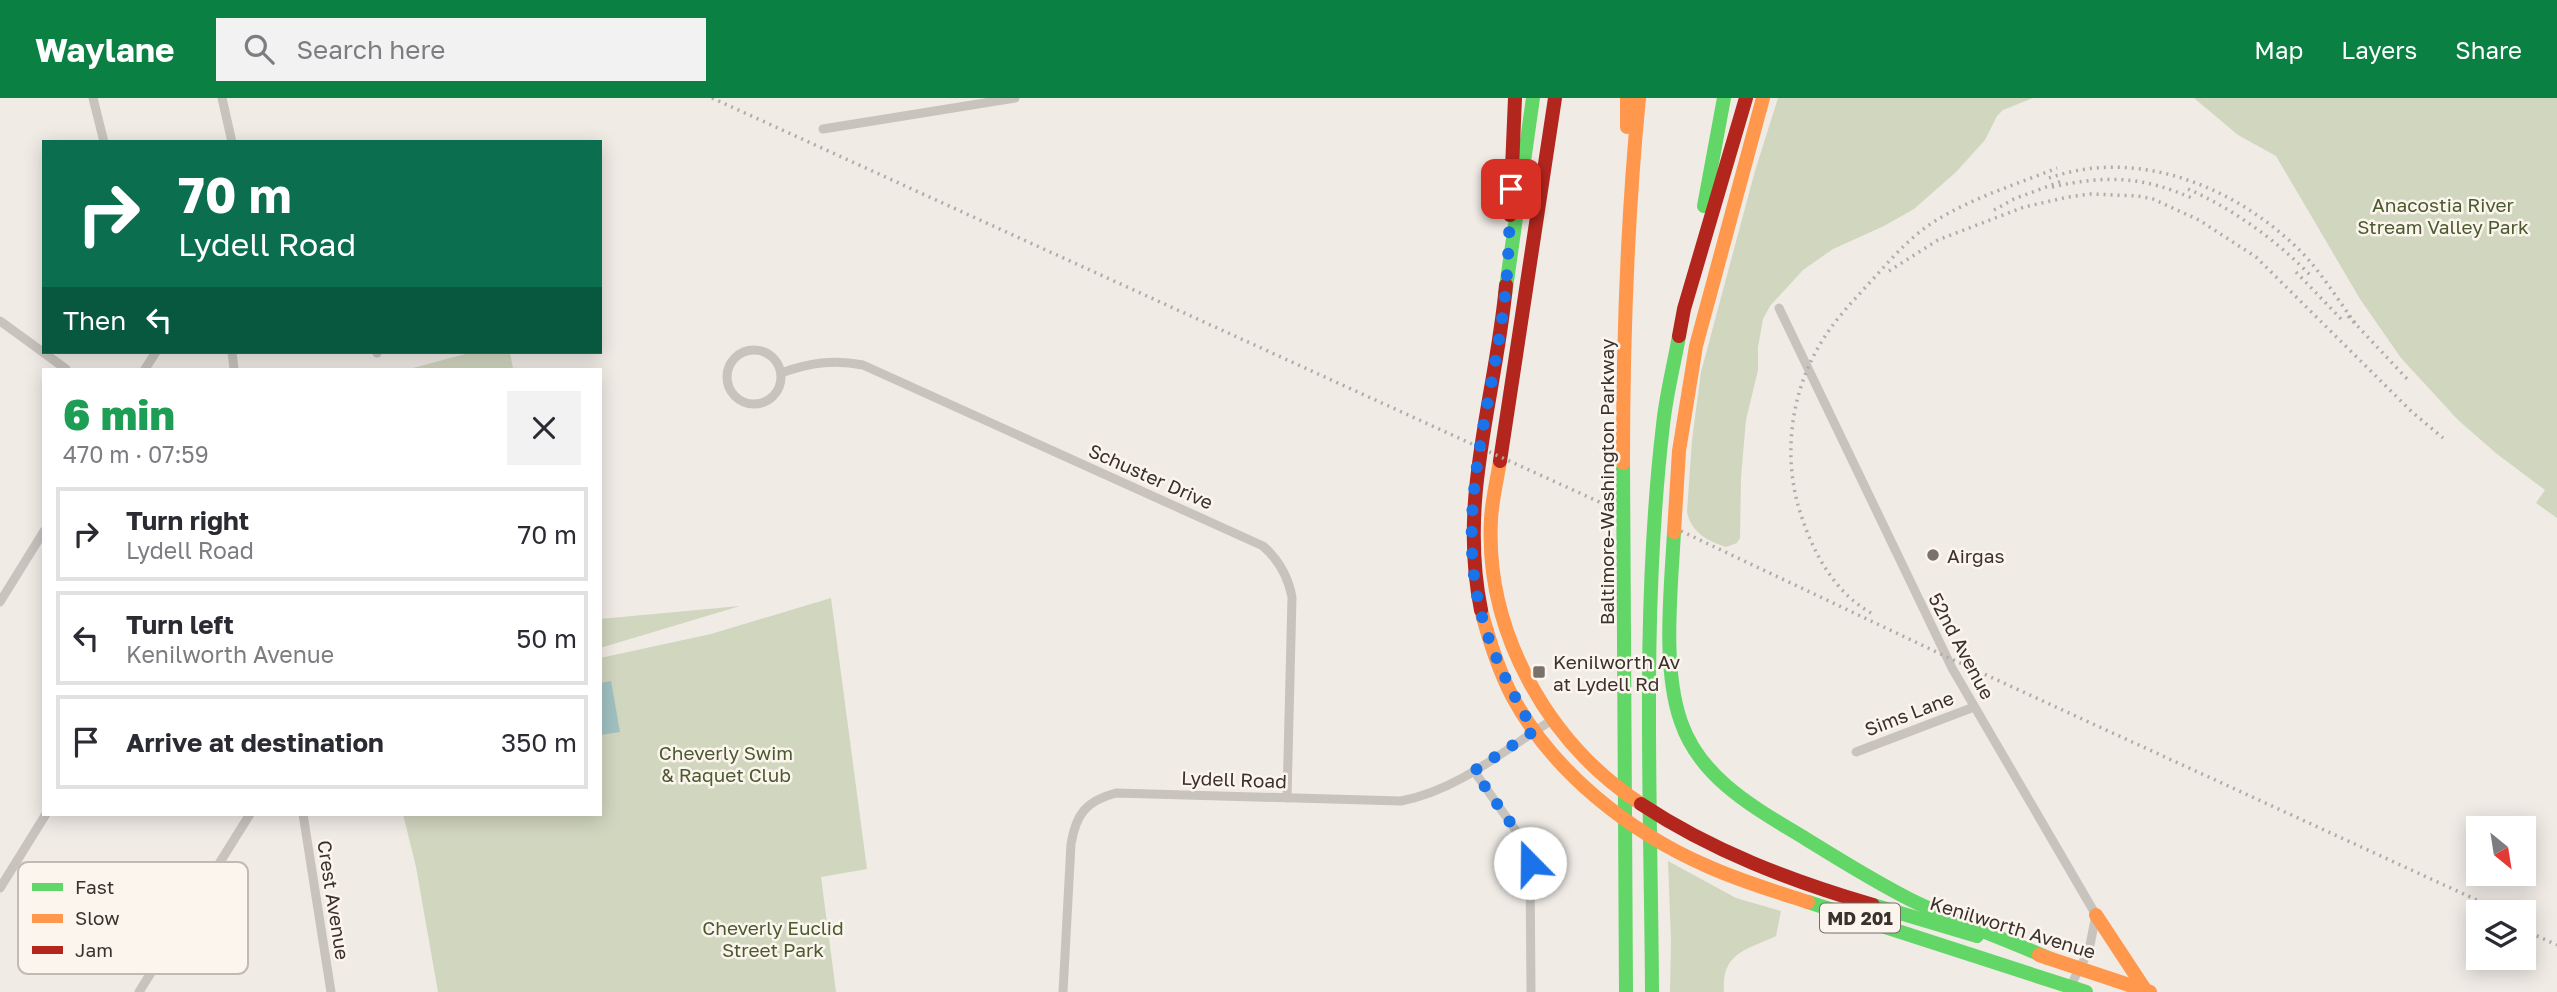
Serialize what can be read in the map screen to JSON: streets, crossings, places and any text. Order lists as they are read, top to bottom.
{
  "streets": {
    "main road": ["Baltimore-Washington Parkway", "MD 201", "Kenilworth Avenue"],
    "street": [
      "Schuster Drive",
      "52nd Avenue",
      "Sims Lane",
      "Lydell Road",
      "Crest Avenue"
    ]
  },
  "crossings": [
    ["Schuster Drive", "Lydell Road"],
    ["52nd Avenue", "Sims Lane"],
    ["Lydell Road", "Kenilworth Avenue"],
    ["MD 201", "Kenilworth Avenue"]
  ],
  "parks": ["Anacostia River Stream Valley Park", "Cheverly Swim & Raquet Club", "Cheverly Euclid Street Park"],
  "places": {
    "other": ["Airgas"],
    "transit": ["Kenilworth Av at Lydell Rd"]
  },
  "legend": ["Fast", "Slow", "Jam"],
  "north": "bottom right",
  "page": {
    "header": "Waylane",
    "search": "Search here",
    "nav": ["Map", "Layers", "Share"],
    "turn": ["70 m", "Lydell Road"],
    "then": "Then",
    "heading": ["6 min", "470 m · 07:59"],
    "list": [
      {
        "name": "Turn right",
        "note": "Lydell Road",
        "value": "70 m"
      },
      {
        "name": "Turn left",
        "note": "Kenilworth Avenue",
        "value": "50 m"
      },
      {
        "name": "Arrive at destination",
        "value": "350 m"
      }
    ]
  }
}
